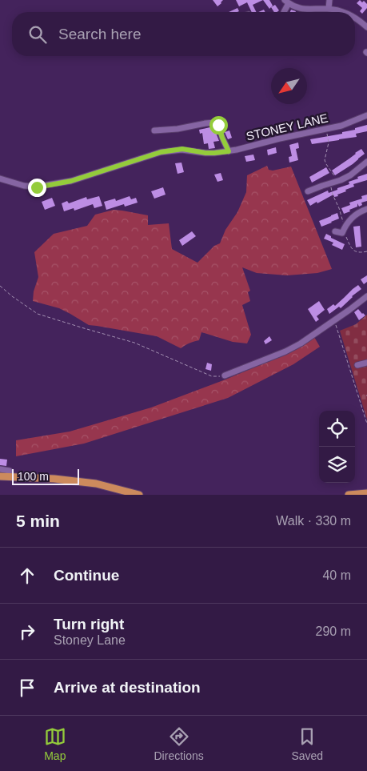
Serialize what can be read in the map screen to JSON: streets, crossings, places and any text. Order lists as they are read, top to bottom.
{
  "streets": {
    "street": ["STONEY LANE"]
  },
  "scale_bar": "100 m",
  "north": "bottom left",
  "page": {
    "search": "Search here",
    "scale": "100 m",
    "heading": ["5 min", "Walk · 330 m"],
    "list": [
      ["Continue", "40 m"],
      ["Turn right", "Stoney Lane", "290 m"],
      "Arrive at destination"
    ],
    "nav": ["Map", "Directions", "Saved"]
  }
}
